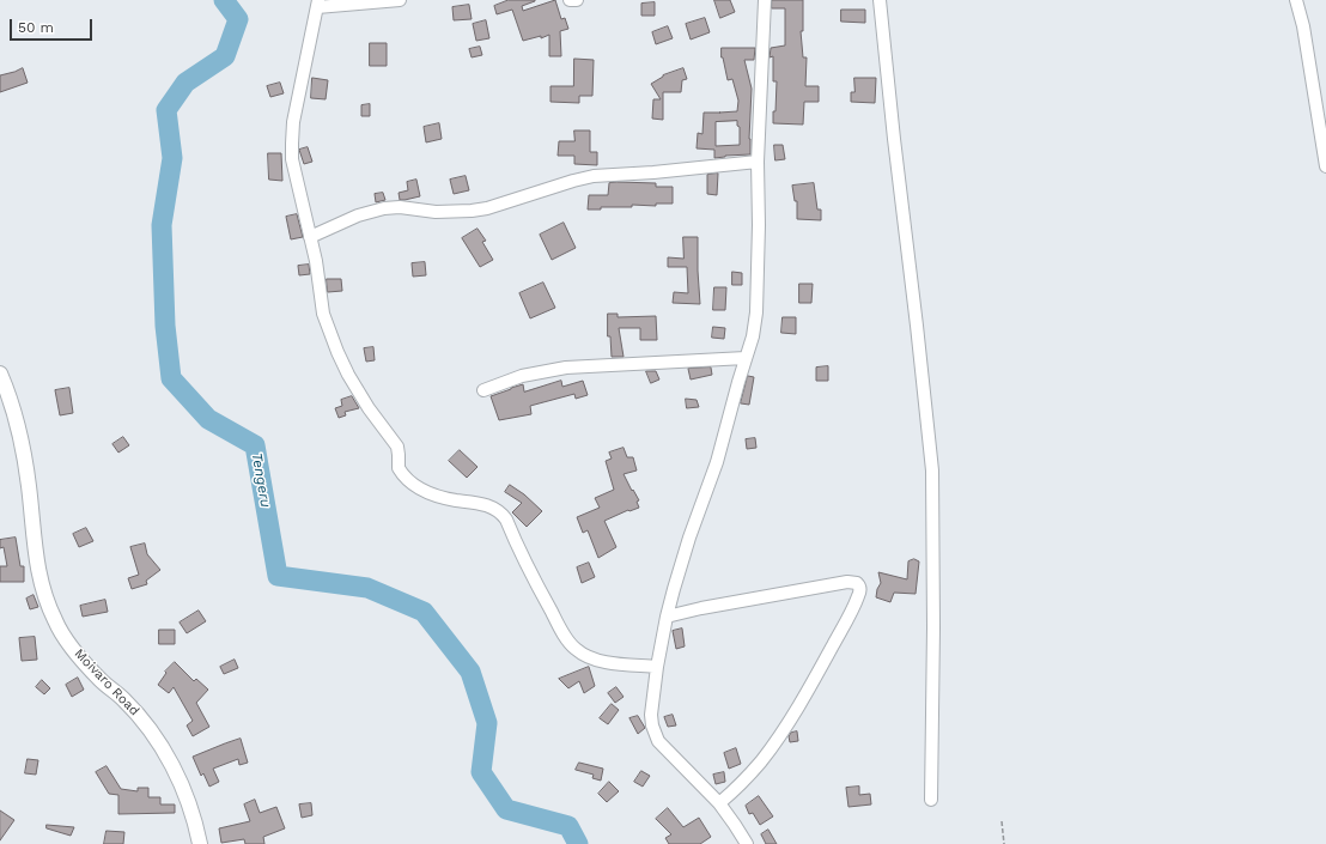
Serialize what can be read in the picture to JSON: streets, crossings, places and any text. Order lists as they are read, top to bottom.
{
  "streets": {
    "street": ["Moivaro Road"]
  },
  "water": ["Tengeru"],
  "scale_bar": "50 m"
}
